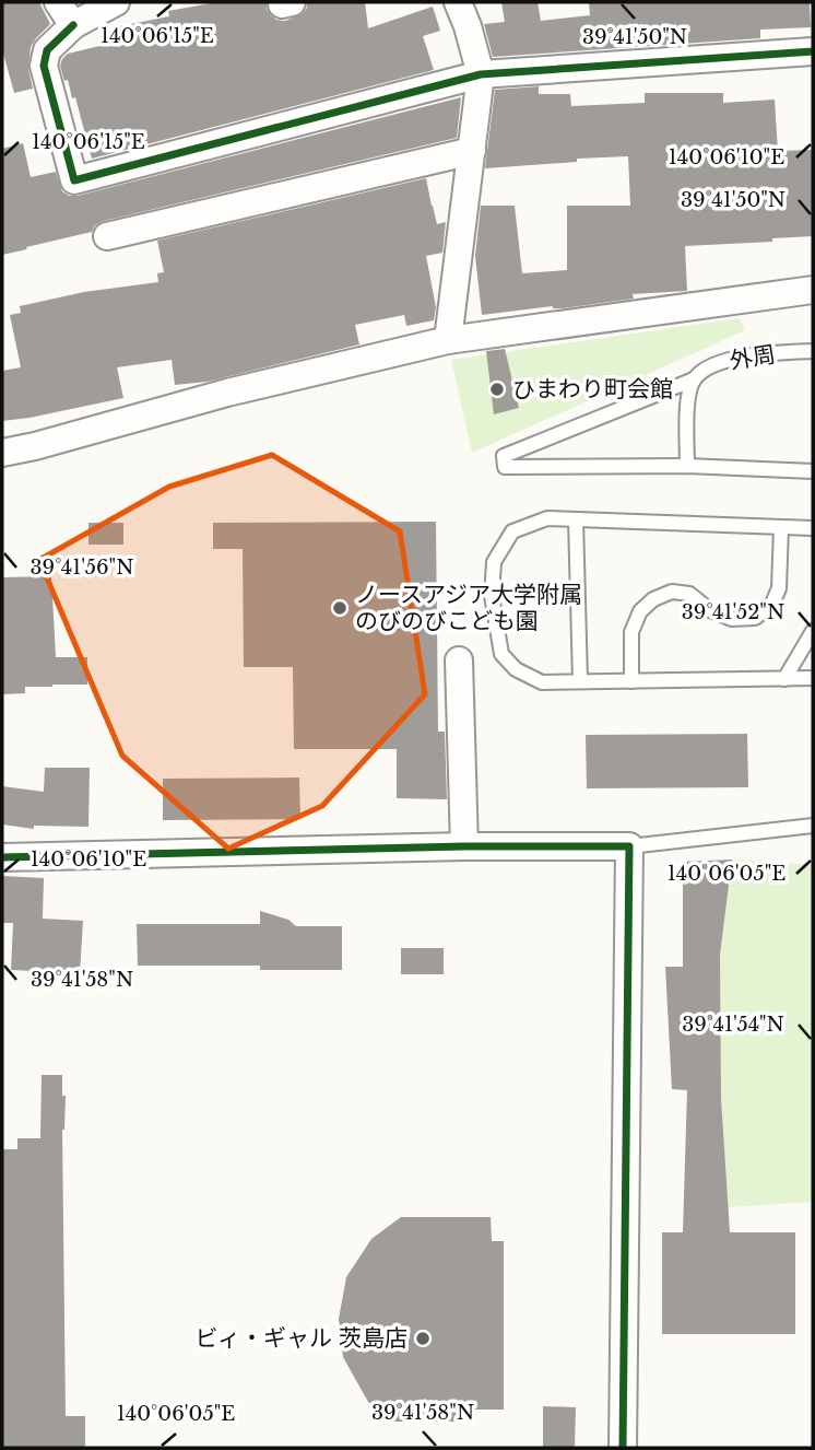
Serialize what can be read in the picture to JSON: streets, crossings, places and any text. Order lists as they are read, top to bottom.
{
  "streets": {
    "lane": ["外周"]
  },
  "places": ["ひまわり町会館", "ノースアジア大学附属 のびのびこども園", "ビィ・ギャル 茨島店"],
  "coordinates": [
    "140°06'15\"E",
    "39°41'50\"N",
    "140°06'10\"E",
    "39°41'56\"N",
    "39°41'52\"N",
    "140°06'05\"E",
    "39°41'58\"N",
    "39°41'54\"N"
  ]
}
